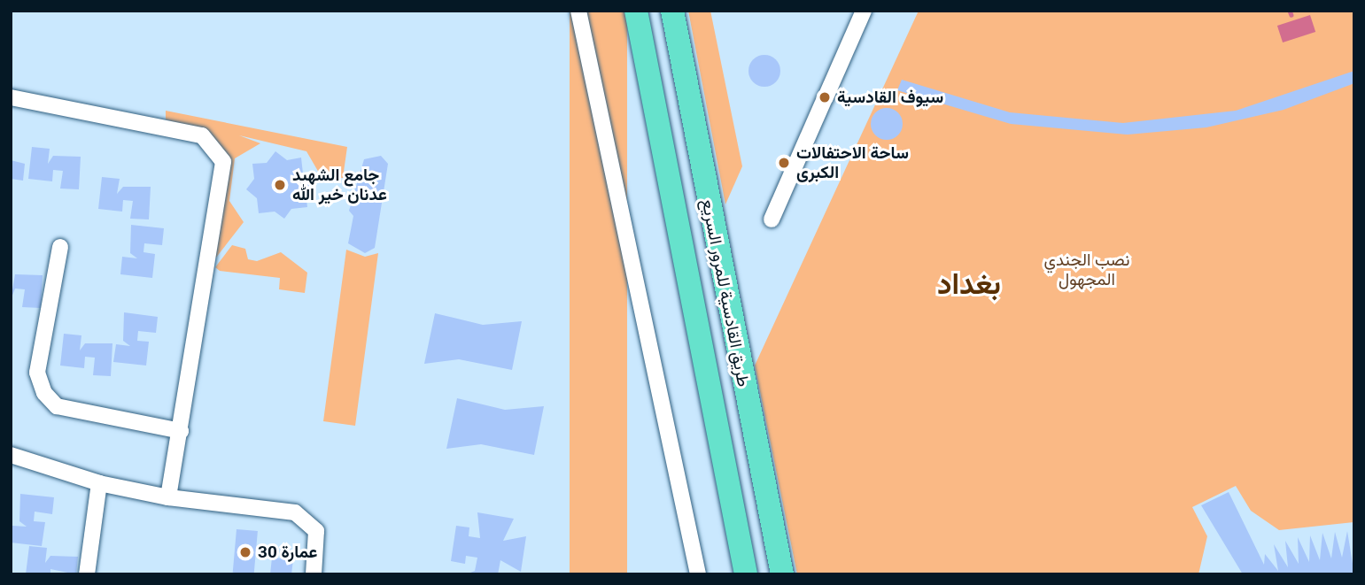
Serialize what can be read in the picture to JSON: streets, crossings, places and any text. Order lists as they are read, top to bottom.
{
  "streets": {
    "highway": ["طريق القادسية للمرور السريع"]
  },
  "districts": ["بغداد"],
  "parks": ["نصب الجندي المجهول"],
  "places": [
    "سيوف القادسية",
    "ساحة الاحتفالات الكبرى",
    "جامع الشهيد عدنان خير الله",
    "عمارة 30"
  ]
}
